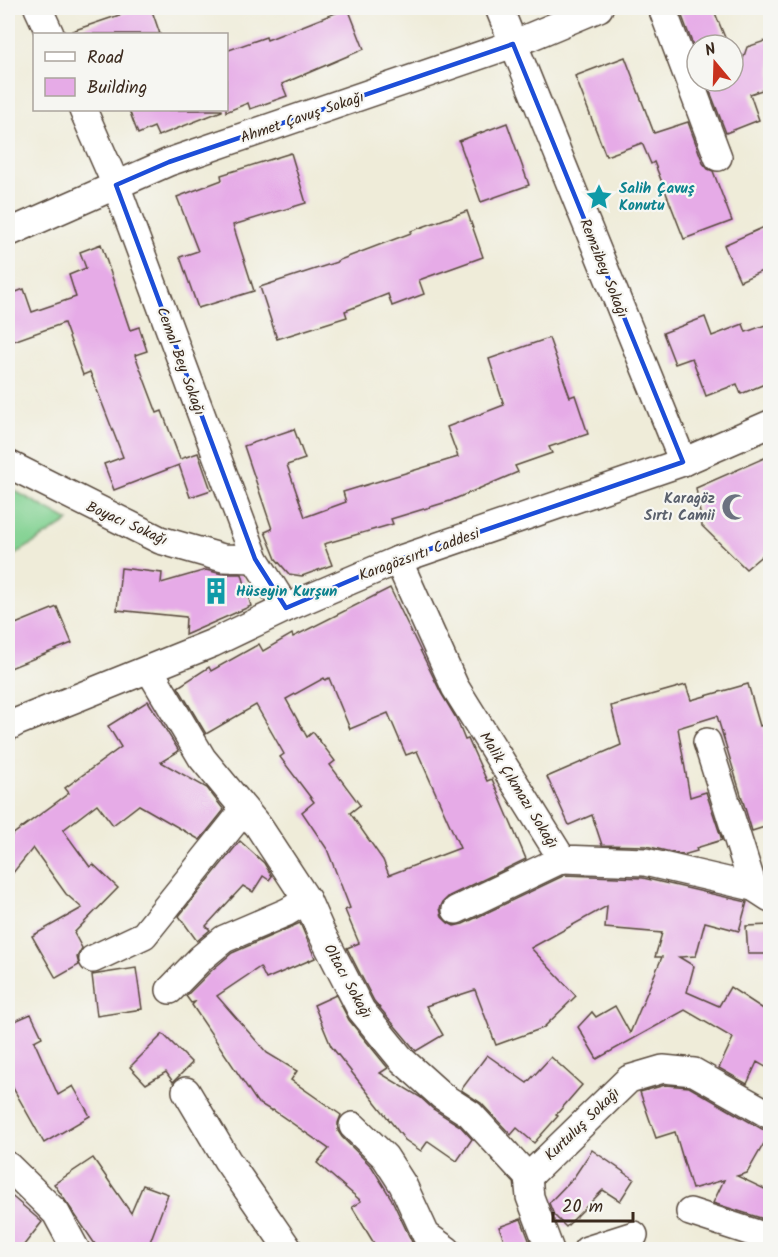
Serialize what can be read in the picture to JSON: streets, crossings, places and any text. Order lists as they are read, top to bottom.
{
  "streets": {
    "street": [
      "Ahmet Çavuş Sokağı",
      "Remzibey Sokağı",
      "Cemal Bey Sokağı",
      "Boyacı Sokağı",
      "Karagözsırtı Caddesi",
      "Malik Çıkmazı Sokağı",
      "Oltacı Sokağı",
      "Kurtuluş Sokağı"
    ]
  },
  "crossings": [
    ["Ahmet Çavuş Sokağı", "Remzibey Sokağı"],
    ["Ahmet Çavuş Sokağı", "Cemal Bey Sokağı"],
    ["Remzibey Sokağı", "Karagözsırtı Caddesi"],
    ["Cemal Bey Sokağı", "Boyacı Sokağı"],
    ["Cemal Bey Sokağı", "Karagözsırtı Caddesi"],
    ["Karagözsırtı Caddesi", "Malik Çıkmazı Sokağı"],
    ["Karagözsırtı Caddesi", "Oltacı Sokağı"],
    ["Oltacı Sokağı", "Kurtuluş Sokağı"]
  ],
  "places": {
    "place": ["Salih Çavuş Konutu"],
    "mosque": ["Karagöz Sırtı Camii"],
    "building": ["Hüseyin Kurşun"]
  },
  "legend": ["Road", "Building"],
  "scale_bar": "20 m",
  "north": "top"
}
